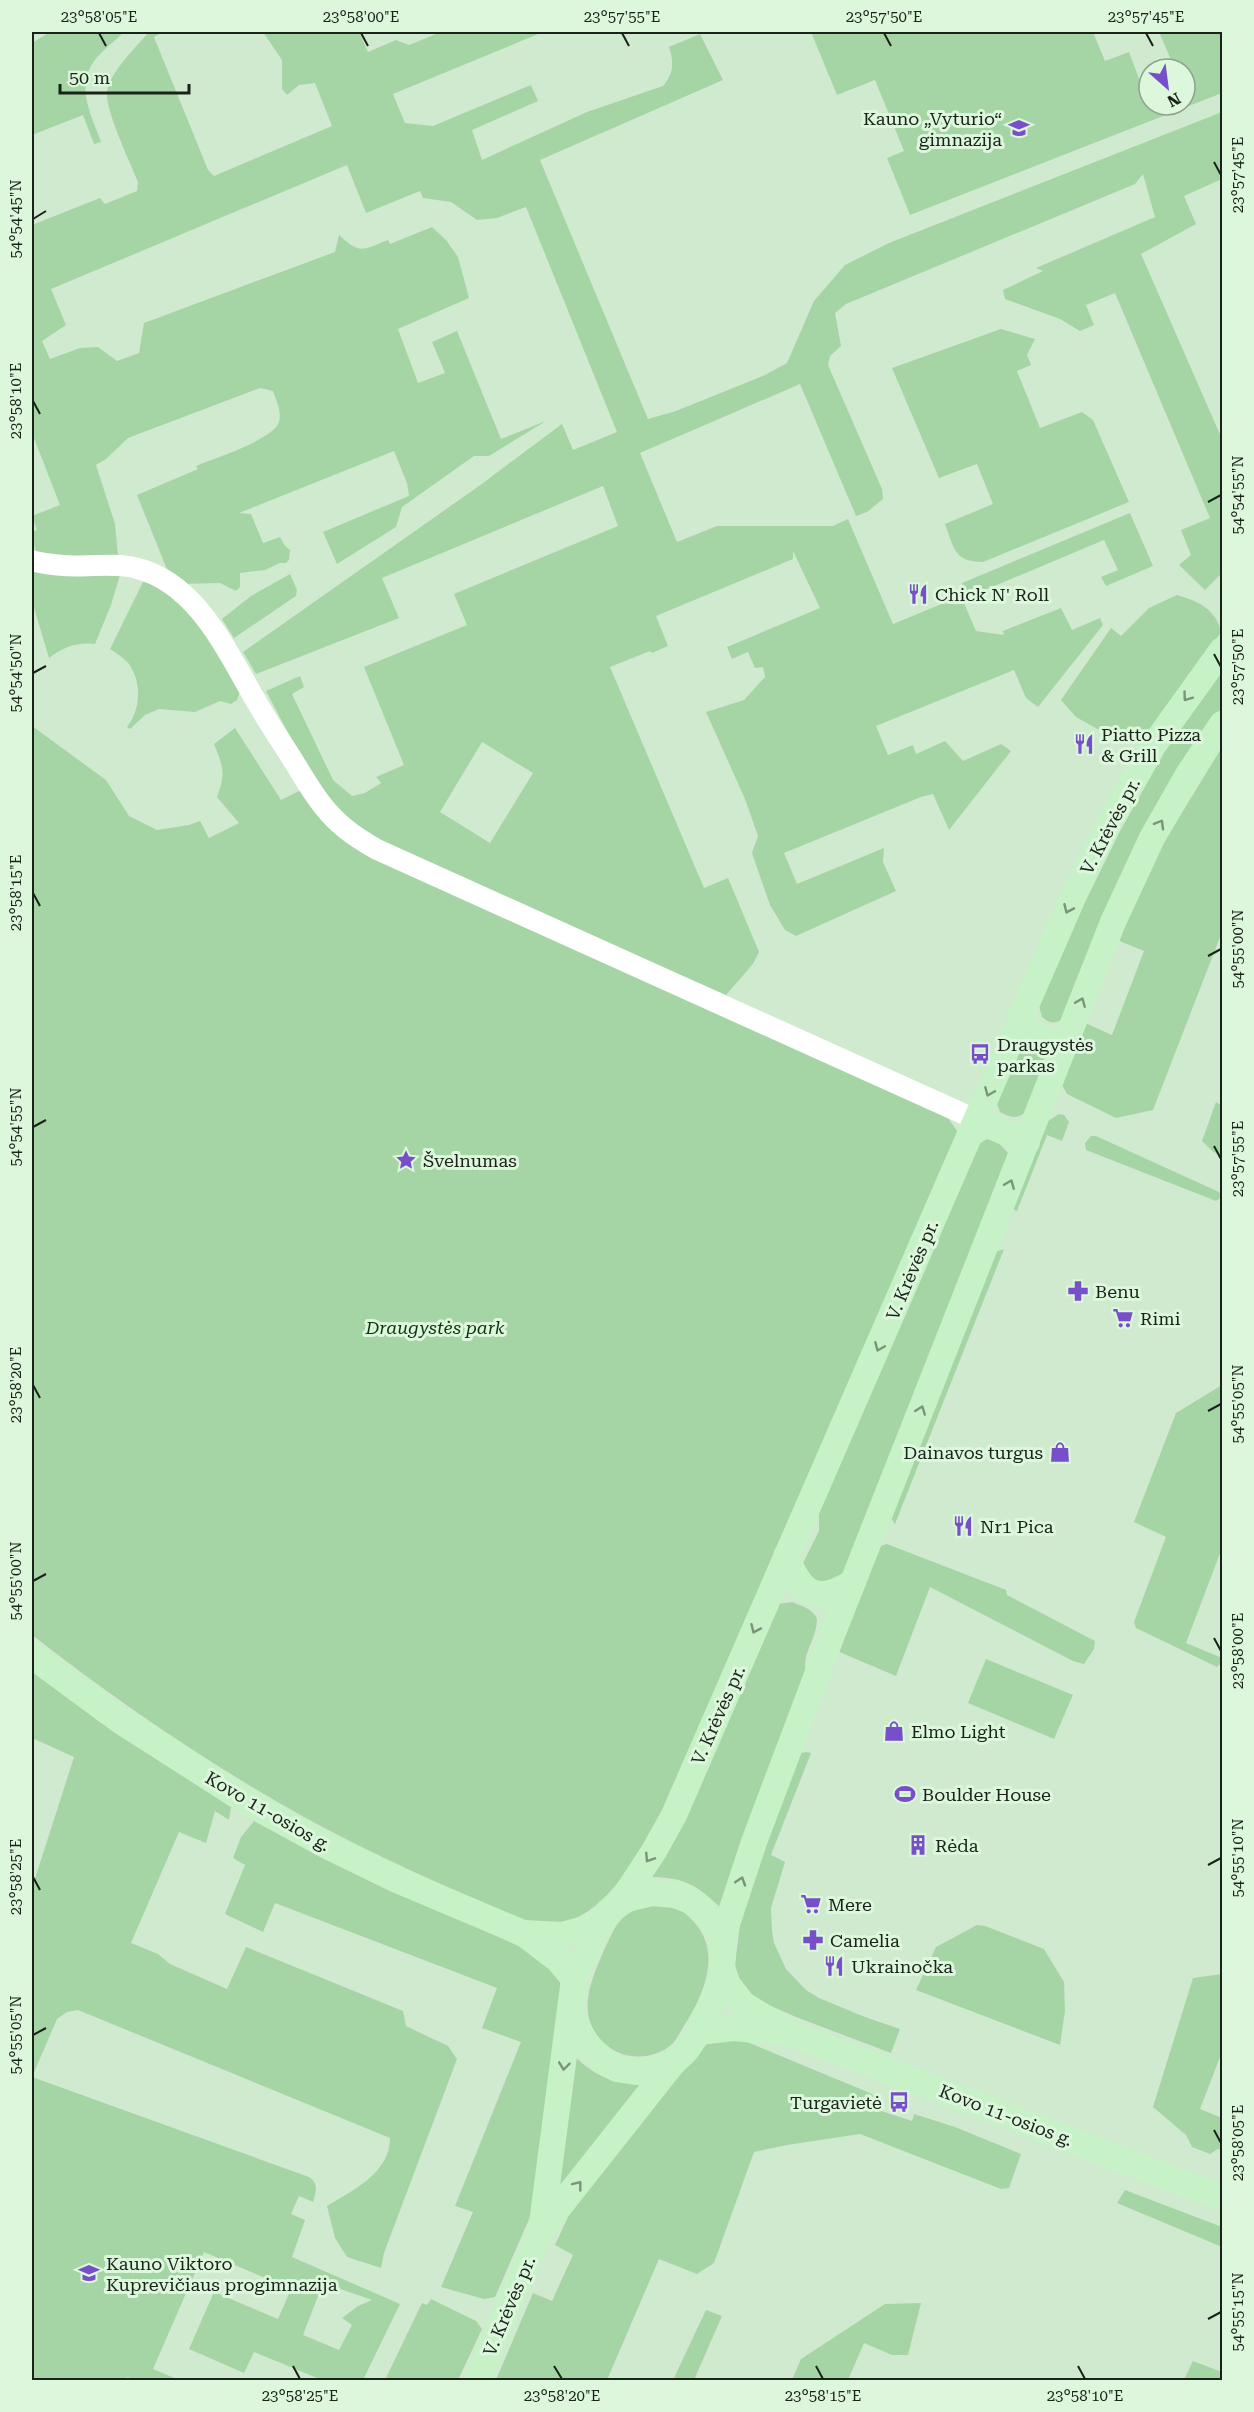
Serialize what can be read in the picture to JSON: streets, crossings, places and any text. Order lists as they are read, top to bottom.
{
  "streets": {
    "main road": ["V. Krėvės pr.", "Kovo 11-osios g."]
  },
  "crossings": [
    ["V. Krėvės pr.", "Kovo 11-osios g."]
  ],
  "parks": ["Draugystės park"],
  "places": {
    "school or university": ["Kauno „Vyturio“ gimnazija", "Kauno Viktoro Kuprevičiaus progimnazija"],
    "restaurant": [
      "Chick N' Roll",
      "Piatto Pizza & Grill",
      "Nr1 Pica",
      "Ukrainočka"
    ],
    "bus stop": ["Draugystės parkas", "Turgavietė"],
    "place": ["Švelnumas"],
    "pharmacy": ["Benu", "Camelia"],
    "supermarket": ["Rimi", "Mere"],
    "shop": ["Dainavos turgus", "Elmo Light"],
    "sports": ["Boulder House"],
    "building": ["Rėda"]
  },
  "scale_bar": "50 m",
  "north": "bottom right",
  "coordinates": [
    "23°58'05\"E",
    "23°58'00\"E",
    "23°57'55\"E",
    "23°57'50\"E",
    "23°57'45\"E",
    "54°54'45\"N",
    "23°58'10\"E",
    "54°54'55\"N",
    "54°54'50\"N",
    "23°58'15\"E",
    "54°55'00\"N",
    "23°58'20\"E",
    "54°55'05\"N",
    "54°55'10\"N",
    "23°58'25\"E",
    "54°55'15\"N"
  ]
}
